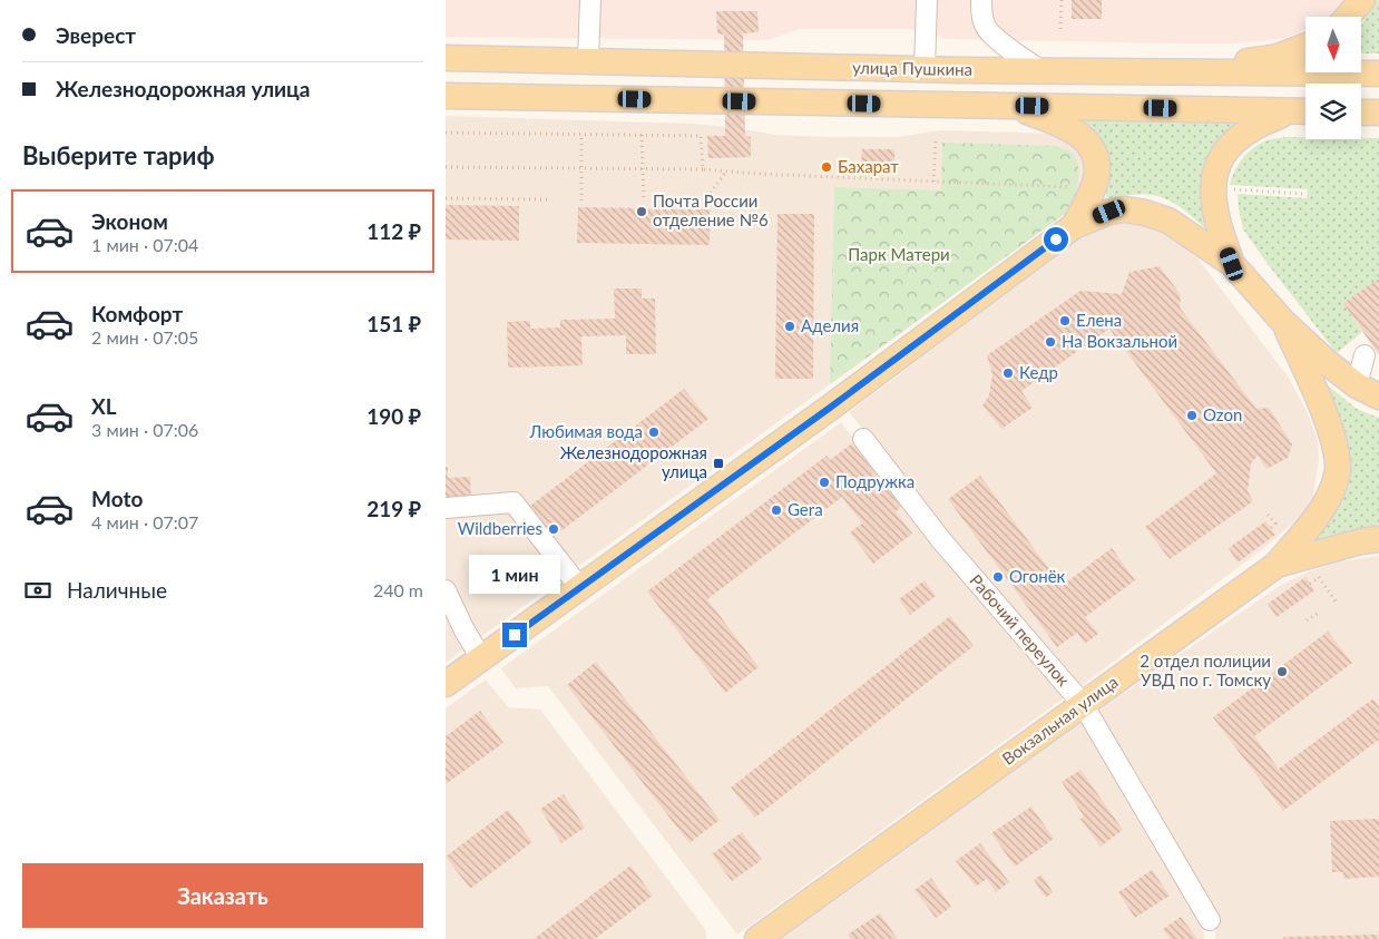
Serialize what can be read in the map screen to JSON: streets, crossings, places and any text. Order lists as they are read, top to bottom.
{
  "streets": {
    "main road": ["улица Пушкина", "Вокзальная улица"],
    "street": ["Рабочий переулок"]
  },
  "crossings": [
    ["Рабочий переулок", "Вокзальная улица"]
  ],
  "parks": ["Парк Матери"],
  "places": {
    "other": [
      "Бахарат",
      "Почта России отделение №6",
      "Елена",
      "Аделия",
      "На Вокзальной",
      "Кедр",
      "Ozon",
      "Любимая вода",
      "Подружка",
      "Gera",
      "Wildberries",
      "Огонёк",
      "2 отдел полиции УВД по г. Томску"
    ],
    "transit": ["Железнодорожная улица"]
  },
  "north": "bottom",
  "page": {
    "banner": ["Эверест", "Железнодорожная улица"],
    "heading": "Выберите тариф",
    "list": [
      {
        "name": "Эконом",
        "note": "1 мин · 07:04",
        "value": "112 ₽"
      },
      {
        "name": "Комфорт",
        "note": "2 мин · 07:05",
        "value": "151 ₽"
      },
      {
        "name": "XL",
        "note": "3 мин · 07:06",
        "value": "190 ₽"
      },
      {
        "name": "Moto",
        "note": "4 мин · 07:07",
        "value": "219 ₽"
      }
    ],
    "bubble": "1 мин",
    "pay": ["Наличные", "240 m"],
    "buttons": "Заказать"
  }
}
